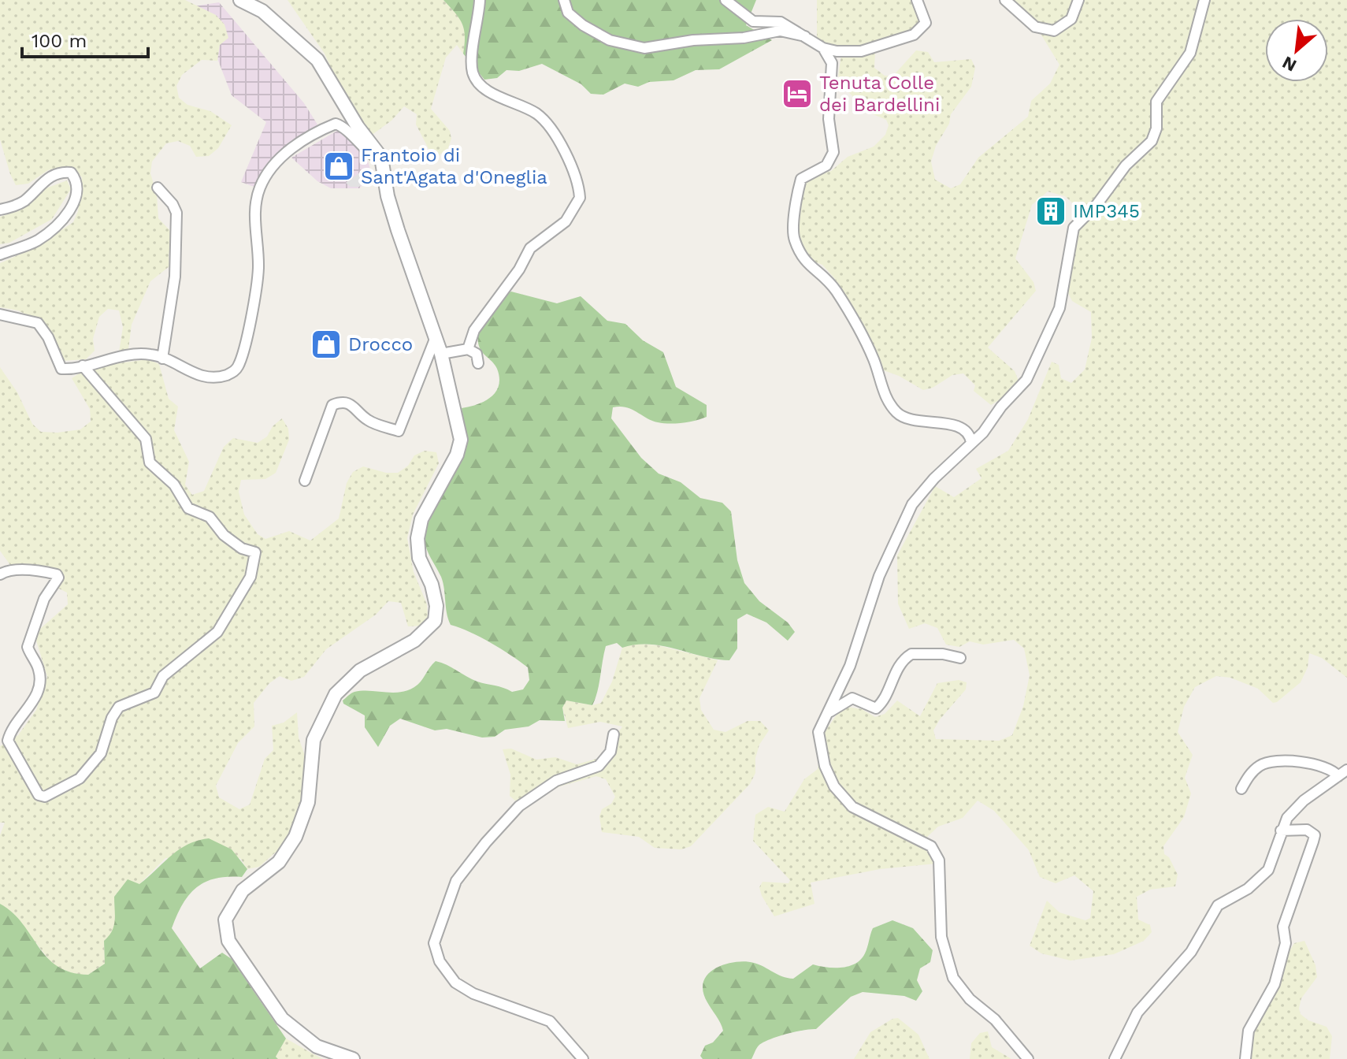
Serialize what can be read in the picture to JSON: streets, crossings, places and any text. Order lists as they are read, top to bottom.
{
  "places": {
    "hotel": ["Tenuta Colle dei Bardellini"],
    "shop": ["Frantoio di Sant'Agata d'Oneglia", "Drocco"],
    "building": ["IMP345"]
  },
  "scale_bar": "100 m",
  "north": "bottom left"
}
